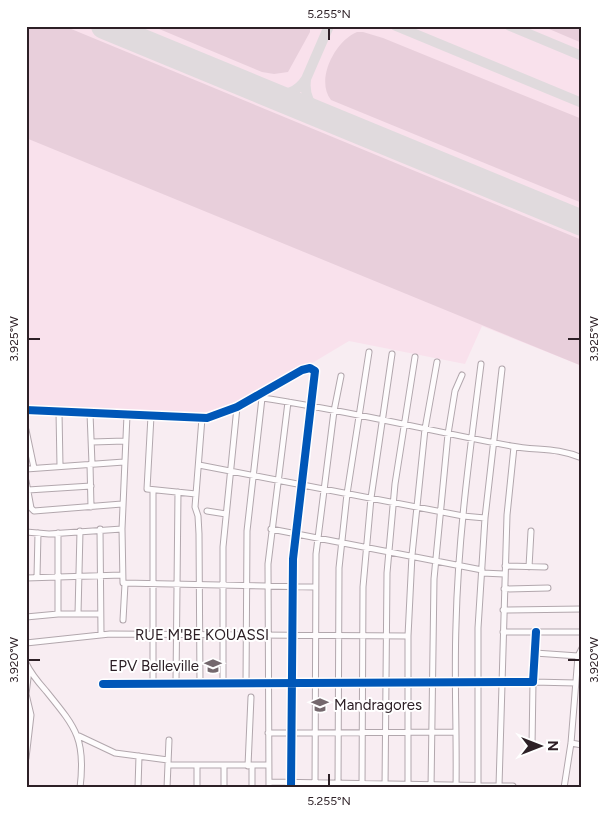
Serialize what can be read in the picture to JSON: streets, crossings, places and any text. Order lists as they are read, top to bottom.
{
  "streets": {
    "street": ["RUE M'BE KOUASSI"]
  },
  "places": {
    "school or university": ["EPV Belleville", "Mandragores"]
  },
  "north": "right",
  "coordinates": ["5.255°N", "3.925°W", "3.920°W"]
}
